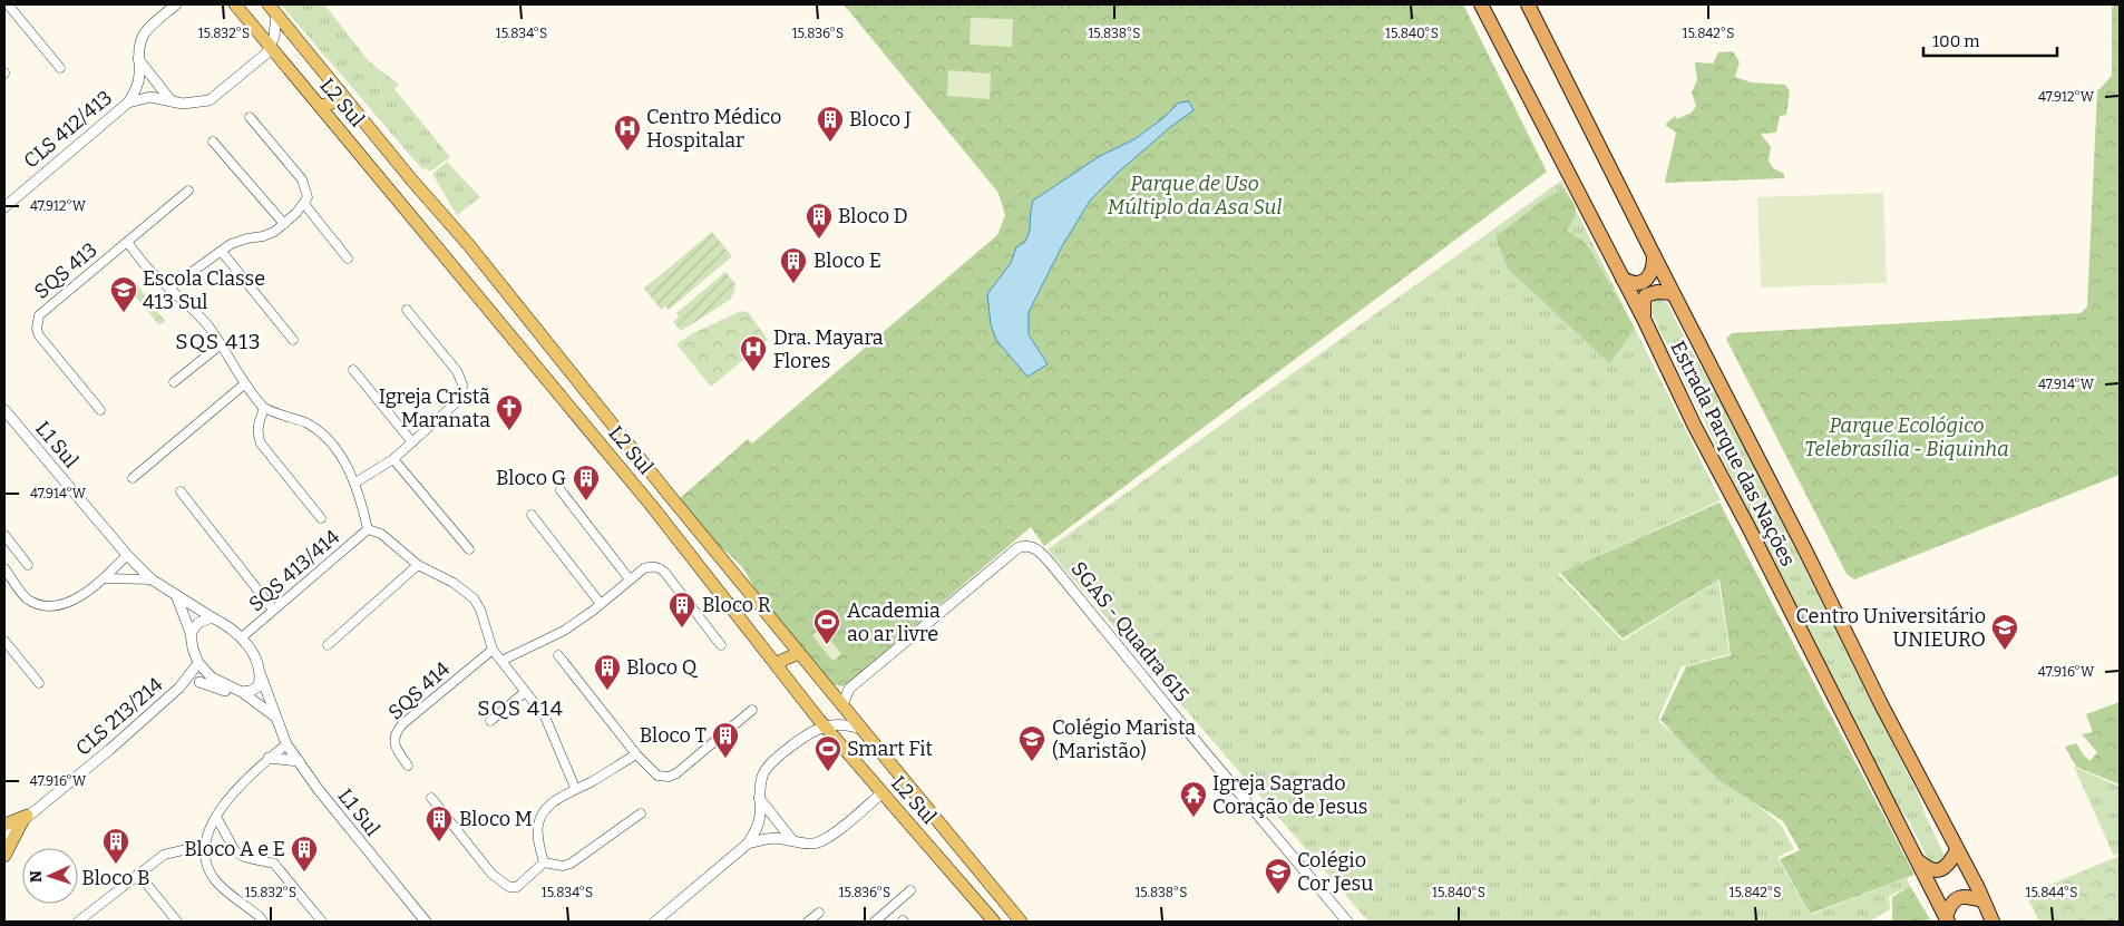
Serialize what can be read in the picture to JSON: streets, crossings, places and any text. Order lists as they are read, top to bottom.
{
  "streets": {
    "highway": ["Estrada Parque das Nações"],
    "main road": ["L2 Sul"],
    "street": [
      "CLS 412/413",
      "SQS 413",
      "L1 Sul",
      "SQS 413/414",
      "SGAS - Quadra 615",
      "SQS 414",
      "CLS 213/214"
    ]
  },
  "crossings": [
    ["L2 Sul", "SGAS - Quadra 615"],
    ["L1 Sul", "SQS 413/414"]
  ],
  "districts": ["SQS 413", "SQS 414"],
  "parks": ["Parque de Uso Múltiplo da Asa Sul", "Parque Ecológico Telebrasília - Biquinha"],
  "places": {
    "building": [
      "Bloco J",
      "Bloco D",
      "Bloco E",
      "Bloco G",
      "Bloco R",
      "Bloco Q",
      "Bloco T",
      "Bloco M",
      "Bloco B",
      "Bloco A e E"
    ],
    "hospital": ["Centro Médico Hospitalar", "Dra. Mayara Flores"],
    "school or university": [
      "Escola Classe 413 Sul",
      "Centro Universitário UNIEURO",
      "Colégio Marista (Maristão)",
      "Colégio Cor Jesu"
    ],
    "church": ["Igreja Cristã Maranata"],
    "sports": ["Academia ao ar livre", "Smart Fit"],
    "temple": ["Igreja Sagrado Coração de Jesus"]
  },
  "scale_bar": "100 m",
  "north": "left",
  "coordinates": [
    "15.832°S",
    "15.834°S",
    "15.836°S",
    "15.838°S",
    "15.840°S",
    "15.842°S",
    "47.912°W",
    "47.914°W",
    "47.916°W",
    "15.844°S"
  ]
}
